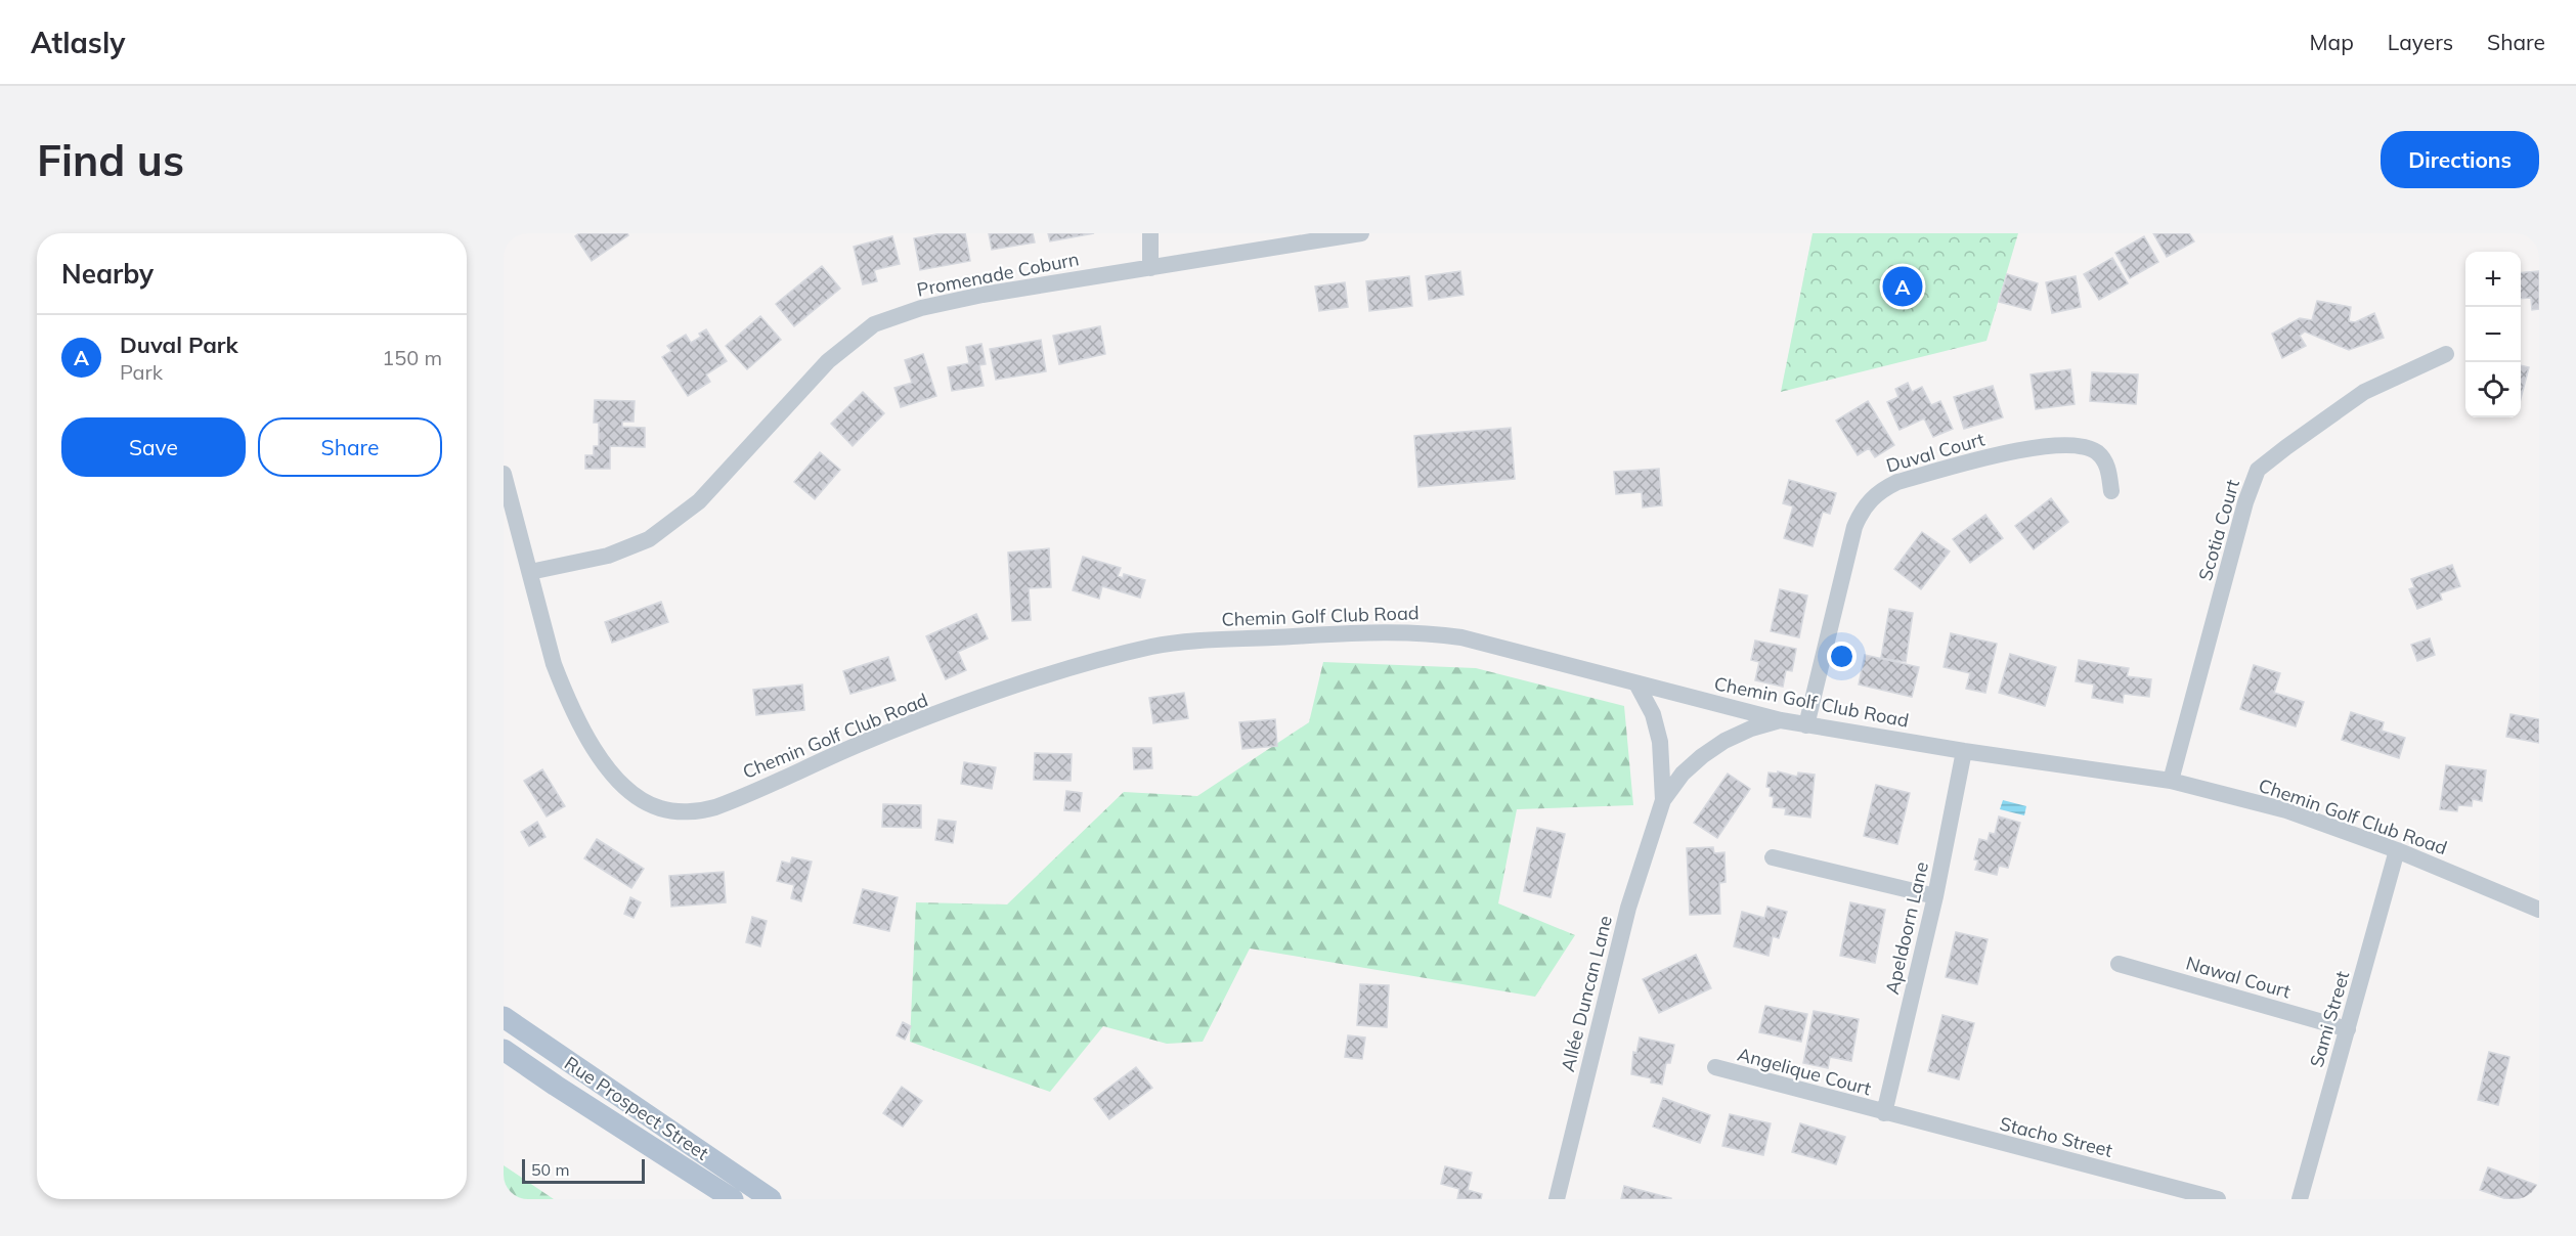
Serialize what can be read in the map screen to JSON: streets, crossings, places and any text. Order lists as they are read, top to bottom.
{
  "streets": {
    "main road": ["Rue Prospect Street"],
    "street": [
      "Promenade Coburn",
      "Duval Court",
      "Scotia Court",
      "Chemin Golf Club Road",
      "Apeldoorn Lane",
      "Nawal Court",
      "Allée Duncan Lane",
      "Sami Street",
      "Angelique Court",
      "Stacho Street"
    ]
  },
  "crossings": [
    ["Promenade Coburn", "Chemin Golf Club Road"],
    ["Duval Court", "Chemin Golf Club Road"],
    ["Scotia Court", "Chemin Golf Club Road"],
    ["Chemin Golf Club Road", "Apeldoorn Lane"],
    ["Chemin Golf Club Road", "Sami Street"],
    ["Apeldoorn Lane", "Angelique Court"],
    ["Apeldoorn Lane", "Stacho Street"],
    ["Nawal Court", "Sami Street"],
    ["Angelique Court", "Stacho Street"]
  ],
  "scale_bar": "50 m",
  "page": {
    "header": "Atlasly",
    "nav": ["Map", "Layers", "Share"],
    "buttons": [
      "Directions",
      ["Save", "Share"]
    ],
    "title": "Find us",
    "heading": "Nearby",
    "map_buttons": ["+", "−"],
    "pins": "A",
    "list": [
      {
        "mark": "A",
        "name": "Duval Park",
        "note": "Park",
        "value": "150 m"
      }
    ],
    "scale": "50 m"
  }
}
